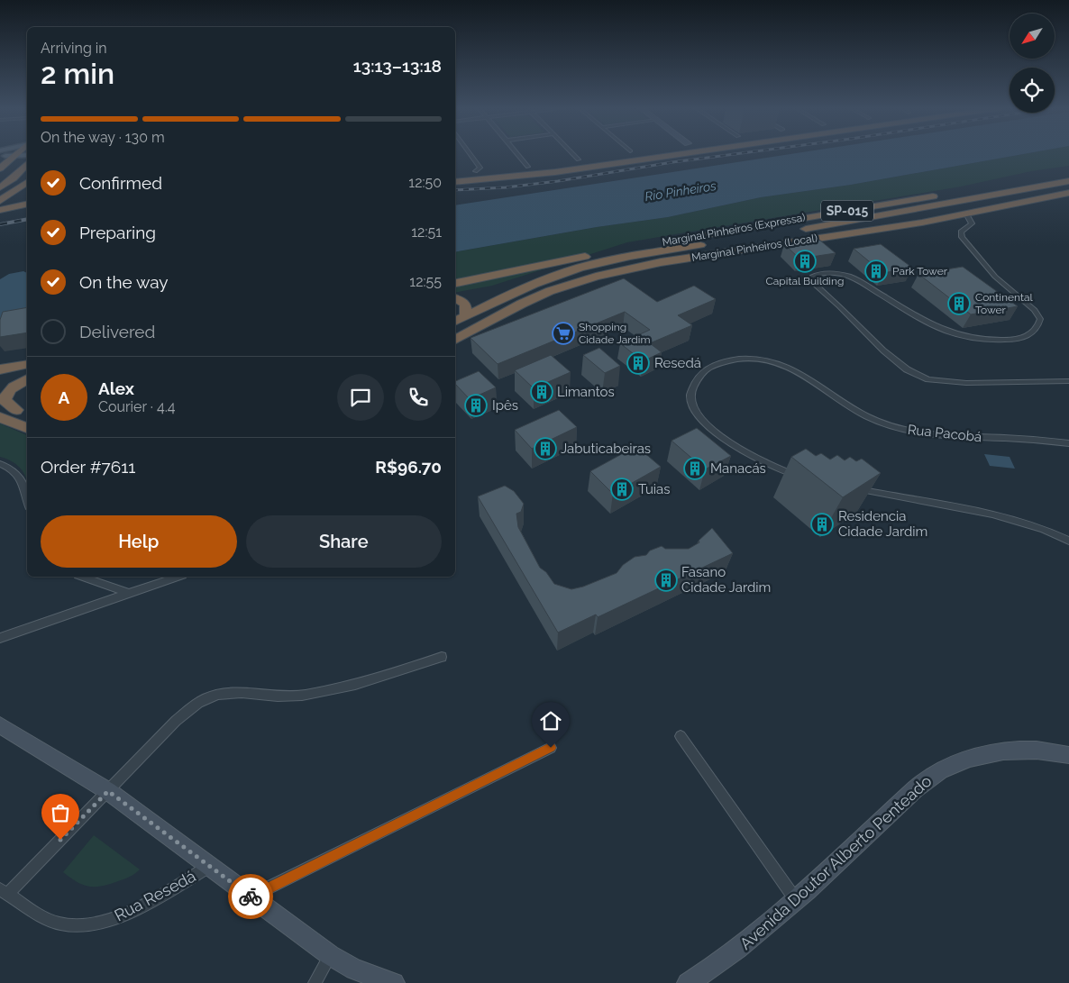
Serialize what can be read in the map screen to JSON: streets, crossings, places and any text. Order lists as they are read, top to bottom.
{
  "streets": {
    "highway": ["SP-015", "Marginal Pinheiros (Expressa)", "Marginal Pinheiros (Local)"],
    "main road": ["Avenida Doutor Alberto Penteado"],
    "street": ["Rua Pacobá", "Rua Resedá"]
  },
  "water": ["Rio Pinheiros"],
  "places": {
    "building": [
      "Capital Building",
      "Park Tower",
      "Continental Tower",
      "Resedá",
      "Limantos",
      "Ipês",
      "Jabuticabeiras",
      "Manacás",
      "Tuias",
      "Residencia Cidade Jardim",
      "Fasano Cidade Jardim"
    ],
    "supermarket": ["Shopping Cidade Jardim"]
  },
  "north": "bottom left",
  "page": {
    "heading": ["2 min", "Arriving in", "13:13–13:18"],
    "panel": [
      "Alex",
      "Courier · 4.4",
      "Order #7611",
      "R$96.70"
    ],
    "bar": "On the way · 130 m",
    "list": [
      ["Confirmed", "12:50"],
      ["Preparing", "12:51"],
      ["On the way", "12:55"],
      "Delivered"
    ],
    "round": "A",
    "buttons": ["Help", "Share"]
  }
}
